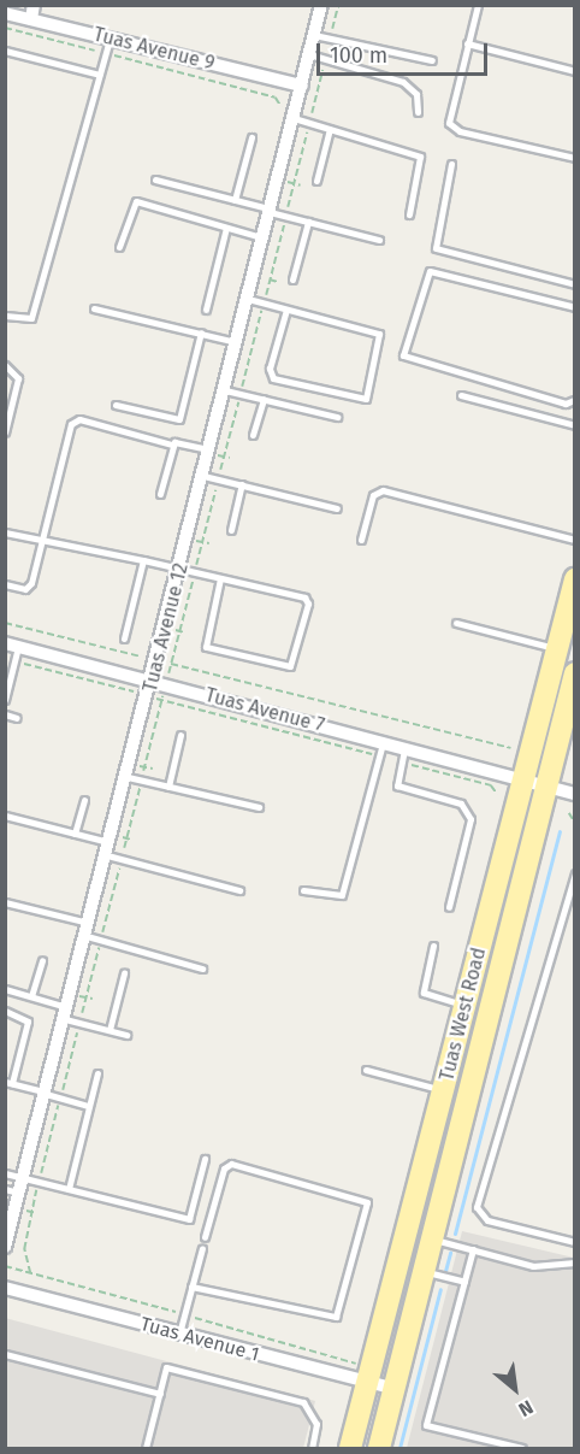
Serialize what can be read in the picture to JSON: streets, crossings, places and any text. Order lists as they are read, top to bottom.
{
  "streets": {
    "main road": ["Tuas West Road"],
    "street": [
      "Tuas Avenue 9",
      "Tuas Avenue 12",
      "Tuas Avenue 7",
      "Tuas Avenue 1"
    ]
  },
  "crossings": [
    ["Tuas Avenue 9", "Tuas Avenue 12"],
    ["Tuas Avenue 12", "Tuas Avenue 7"],
    ["Tuas Avenue 7", "Tuas West Road"],
    ["Tuas West Road", "Tuas Avenue 1"]
  ],
  "scale_bar": "100 m",
  "north": "bottom right"
}
